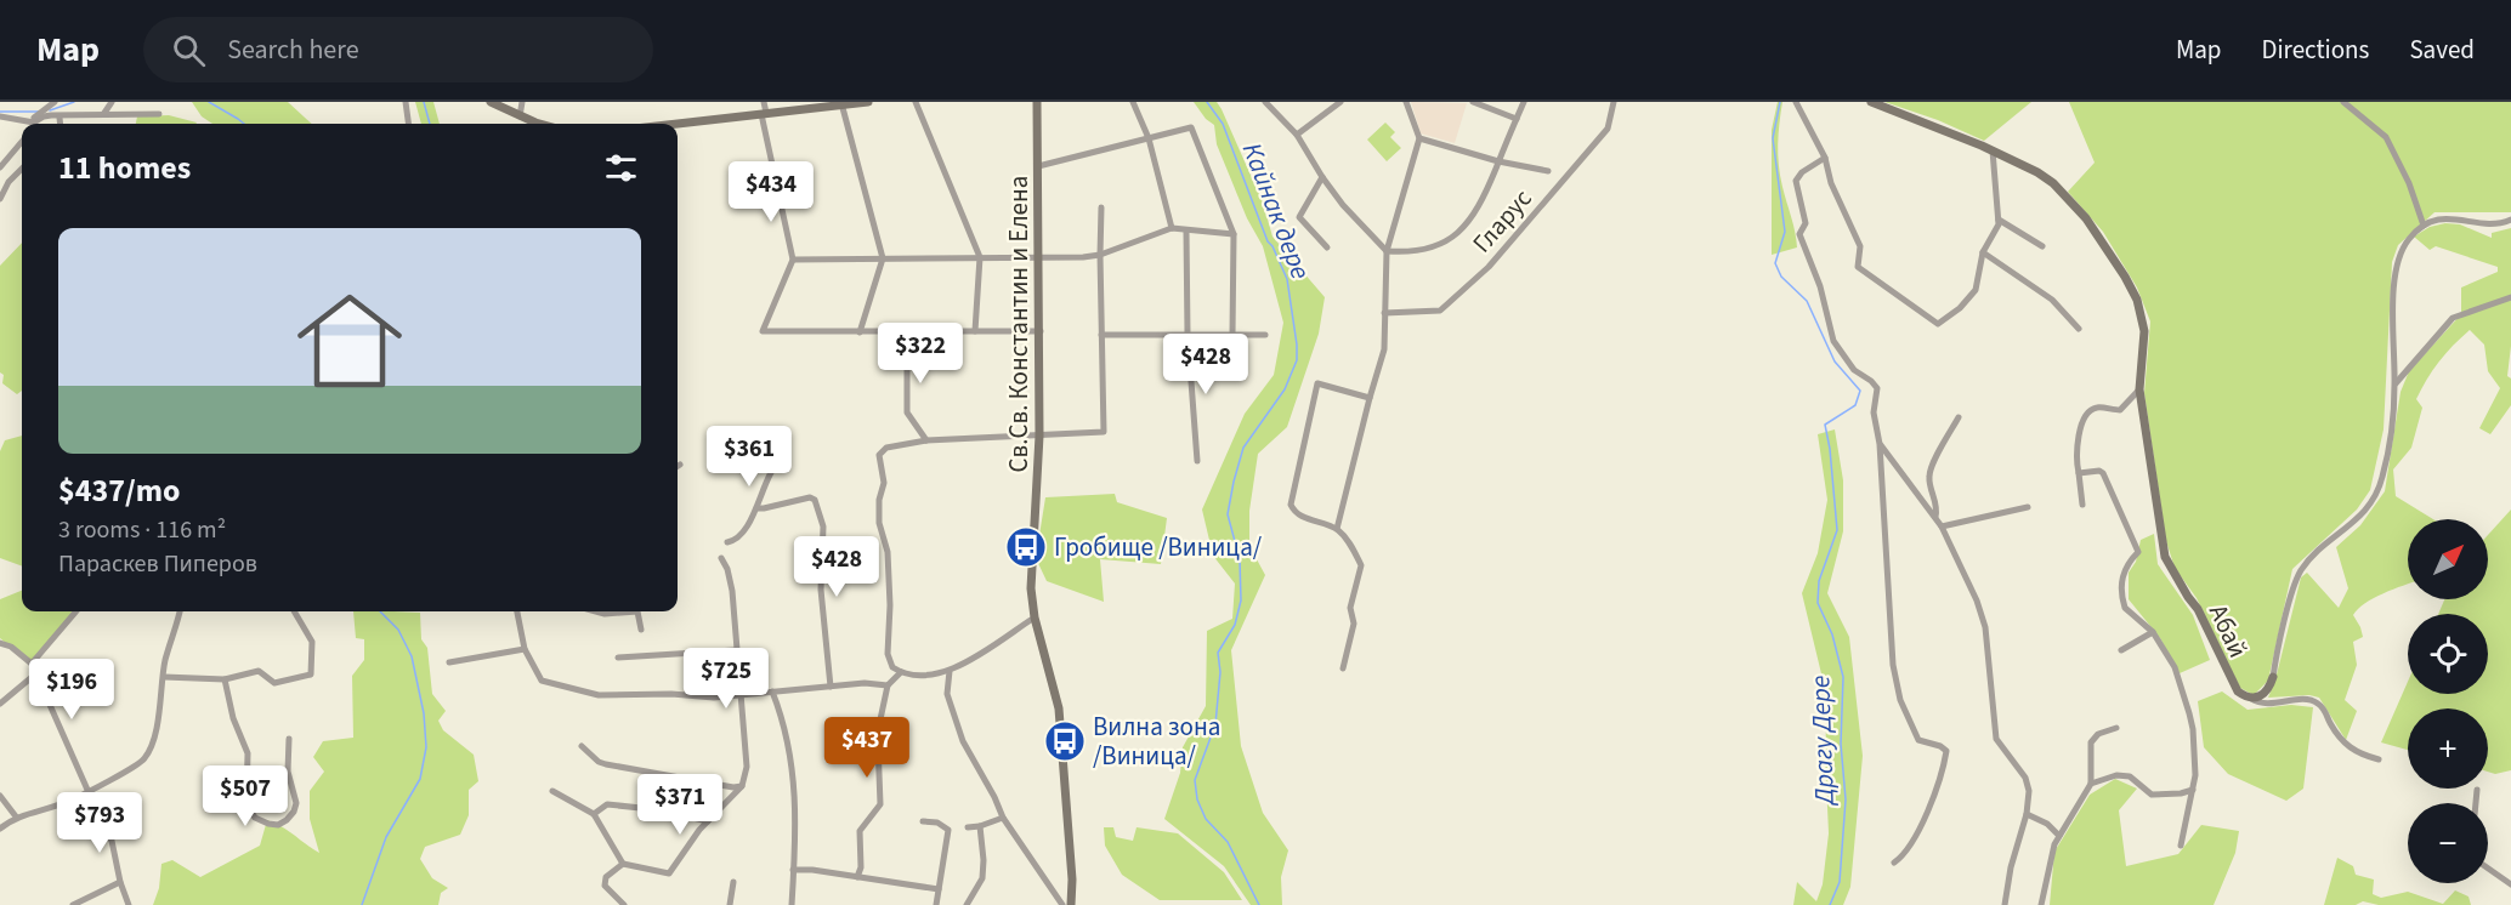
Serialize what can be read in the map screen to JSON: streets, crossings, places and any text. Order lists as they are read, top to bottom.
{
  "streets": {
    "street": ["Гларус", "Св.Св. Константин и Елена", "Абай"]
  },
  "water": ["Кайнак дере", "Драгу Дере"],
  "places": {
    "bus stop": ["Гробище /Виница/", "Вилна зона /Виница/"]
  },
  "north": "top right",
  "page": {
    "header": "Map",
    "search": "Search here",
    "nav": ["Map", "Directions", "Saved"],
    "heading": "11 homes",
    "price": [
      "$434",
      "$322",
      "$428",
      "$361",
      "$428",
      "$725",
      "$196",
      "$437",
      "$507",
      "$371",
      "$793"
    ],
    "list": [
      {
        "name": "$437/mo",
        "note": "3 rooms · 116 m² · Параскев Пиперов"
      }
    ],
    "map_buttons": ["+", "−"]
  }
}
